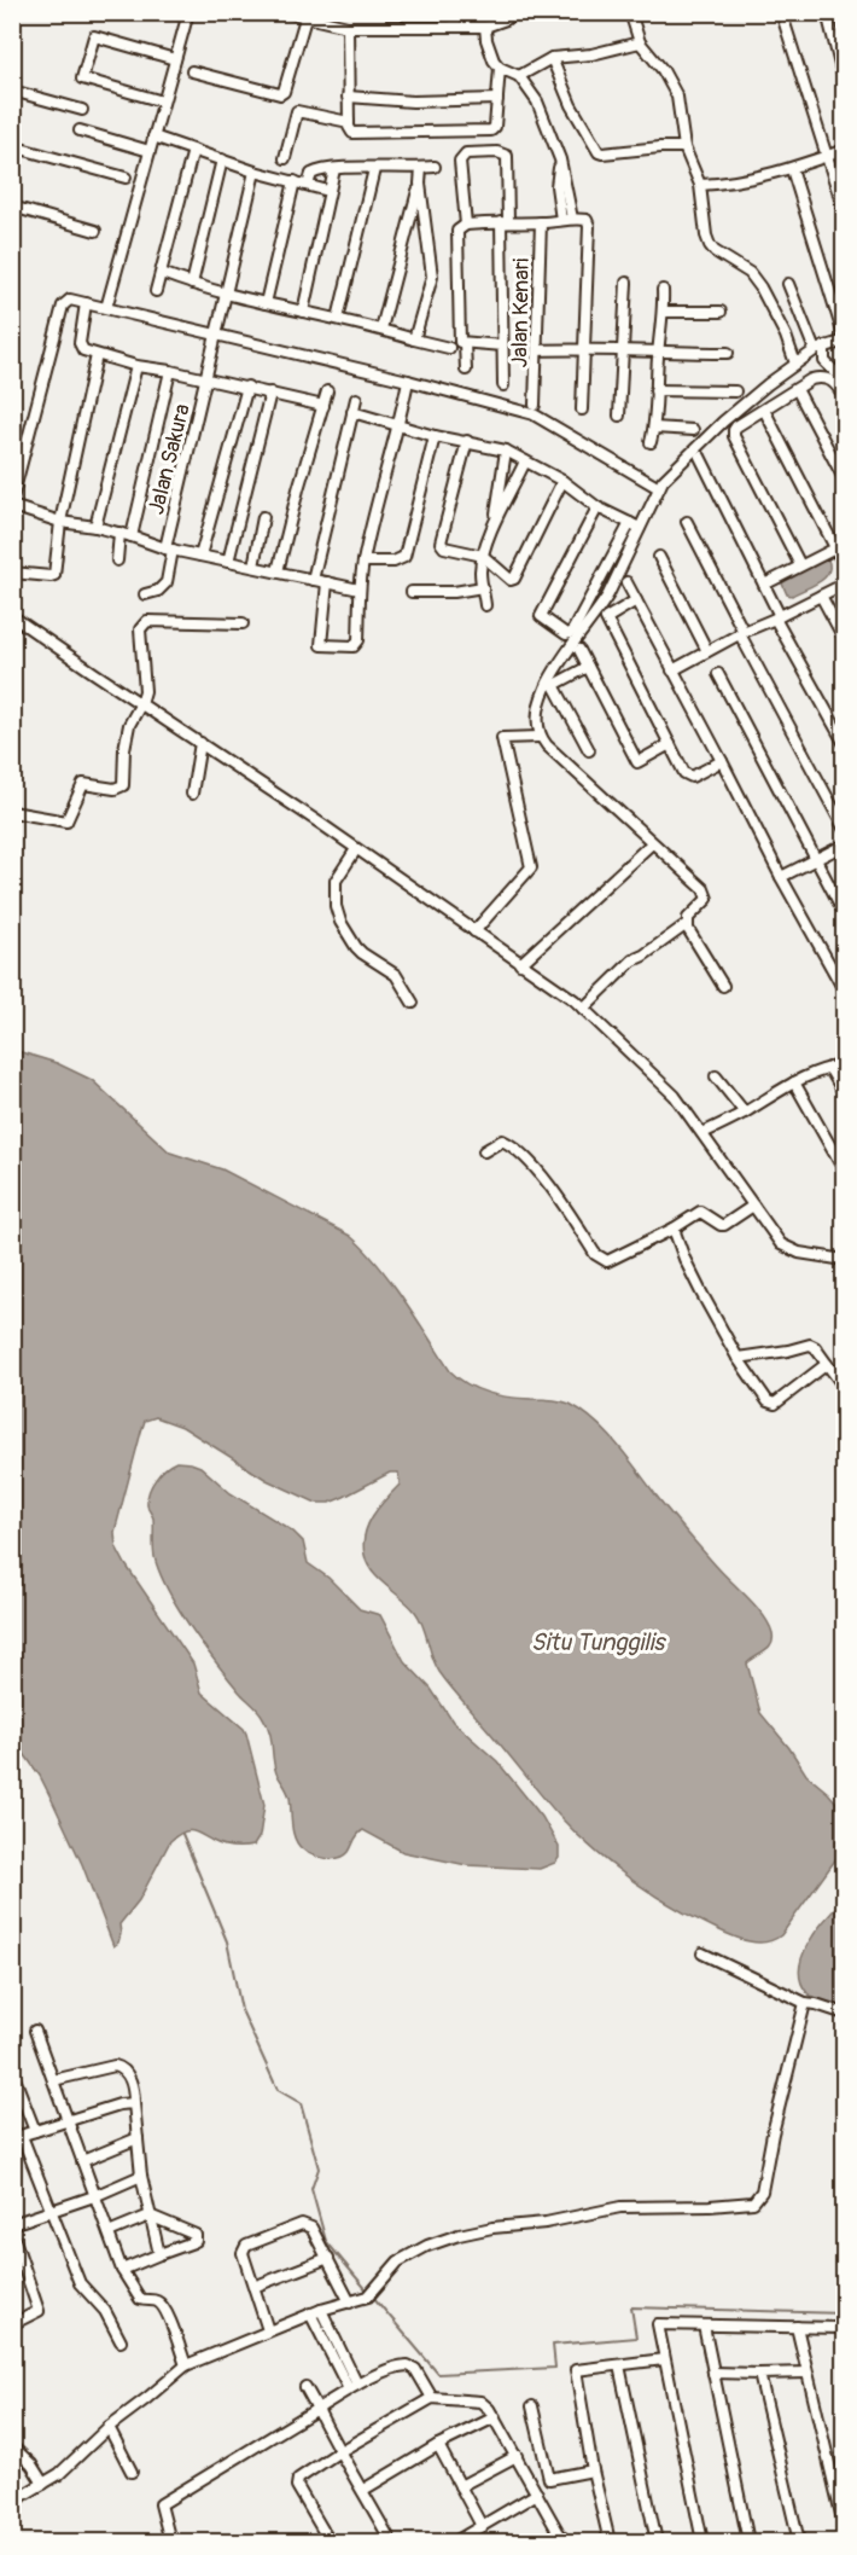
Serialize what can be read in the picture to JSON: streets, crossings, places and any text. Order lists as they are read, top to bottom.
{
  "streets": {
    "street": ["Jalan Kenari", "Jalan Sakura"]
  },
  "water": ["Situ Tunggilis"]
}
